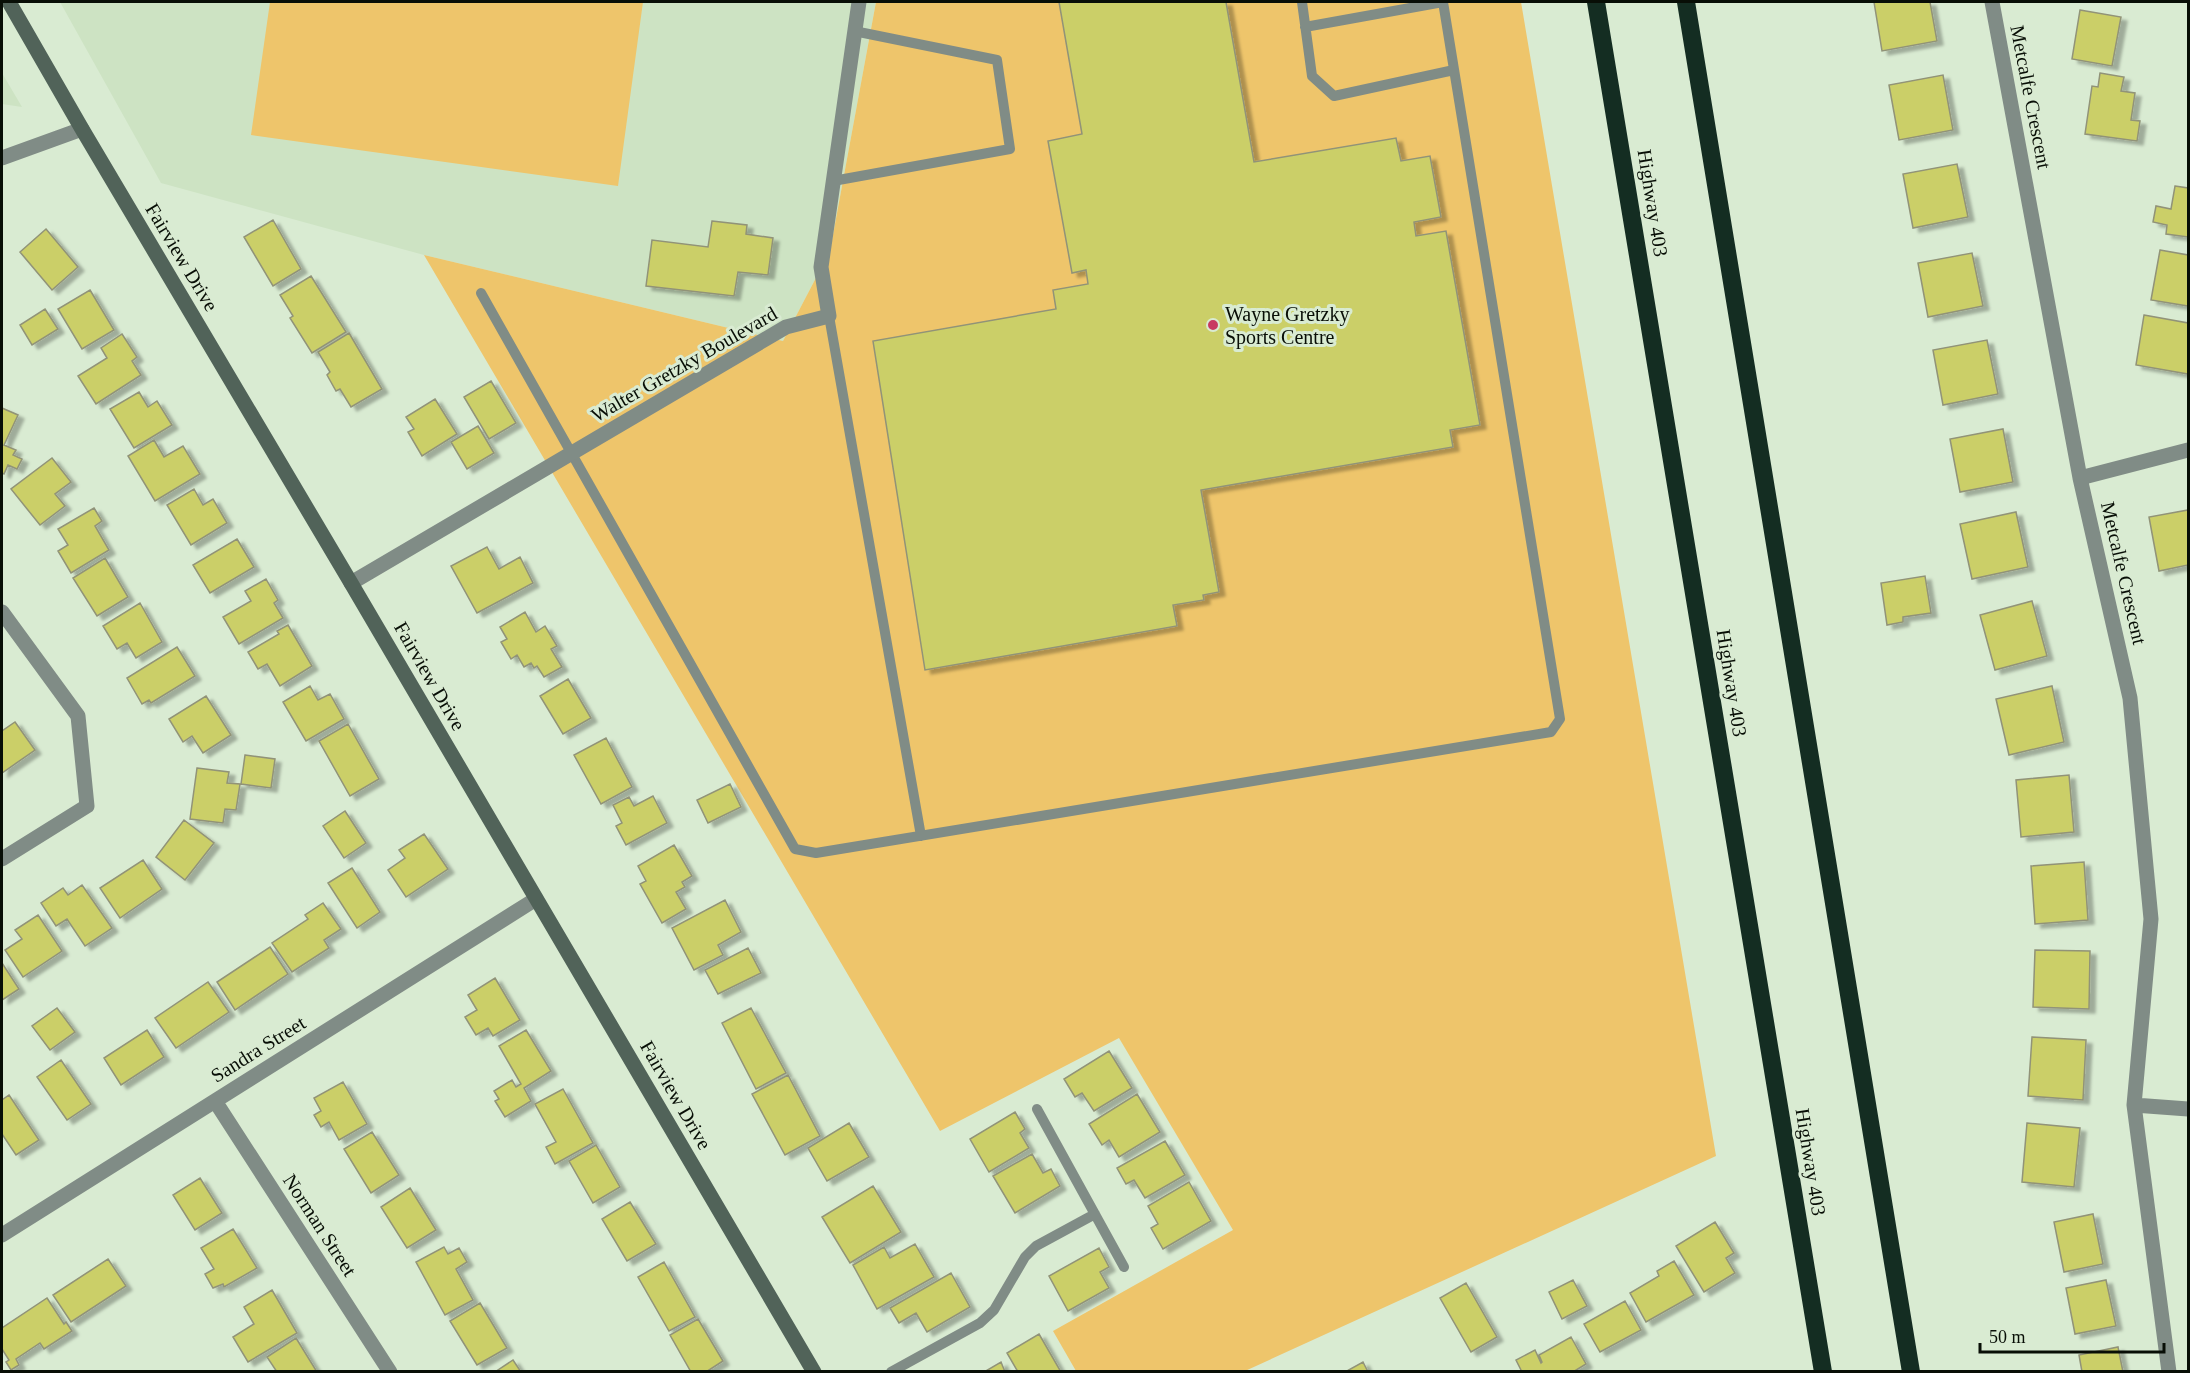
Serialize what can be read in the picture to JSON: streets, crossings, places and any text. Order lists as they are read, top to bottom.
{
  "streets": {
    "highway": ["Highway 403"],
    "main road": ["Fairview Drive"],
    "street": [
      "Metcalfe Crescent",
      "Walter Gretzky Boulevard",
      "Sandra Street",
      "Norman Street"
    ]
  },
  "crossings": [
    ["Fairview Drive", "Walter Gretzky Boulevard"],
    ["Fairview Drive", "Sandra Street"],
    ["Sandra Street", "Norman Street"]
  ],
  "places": ["Wayne Gretzky Sports Centre"],
  "scale_bar": "50 m"
}
